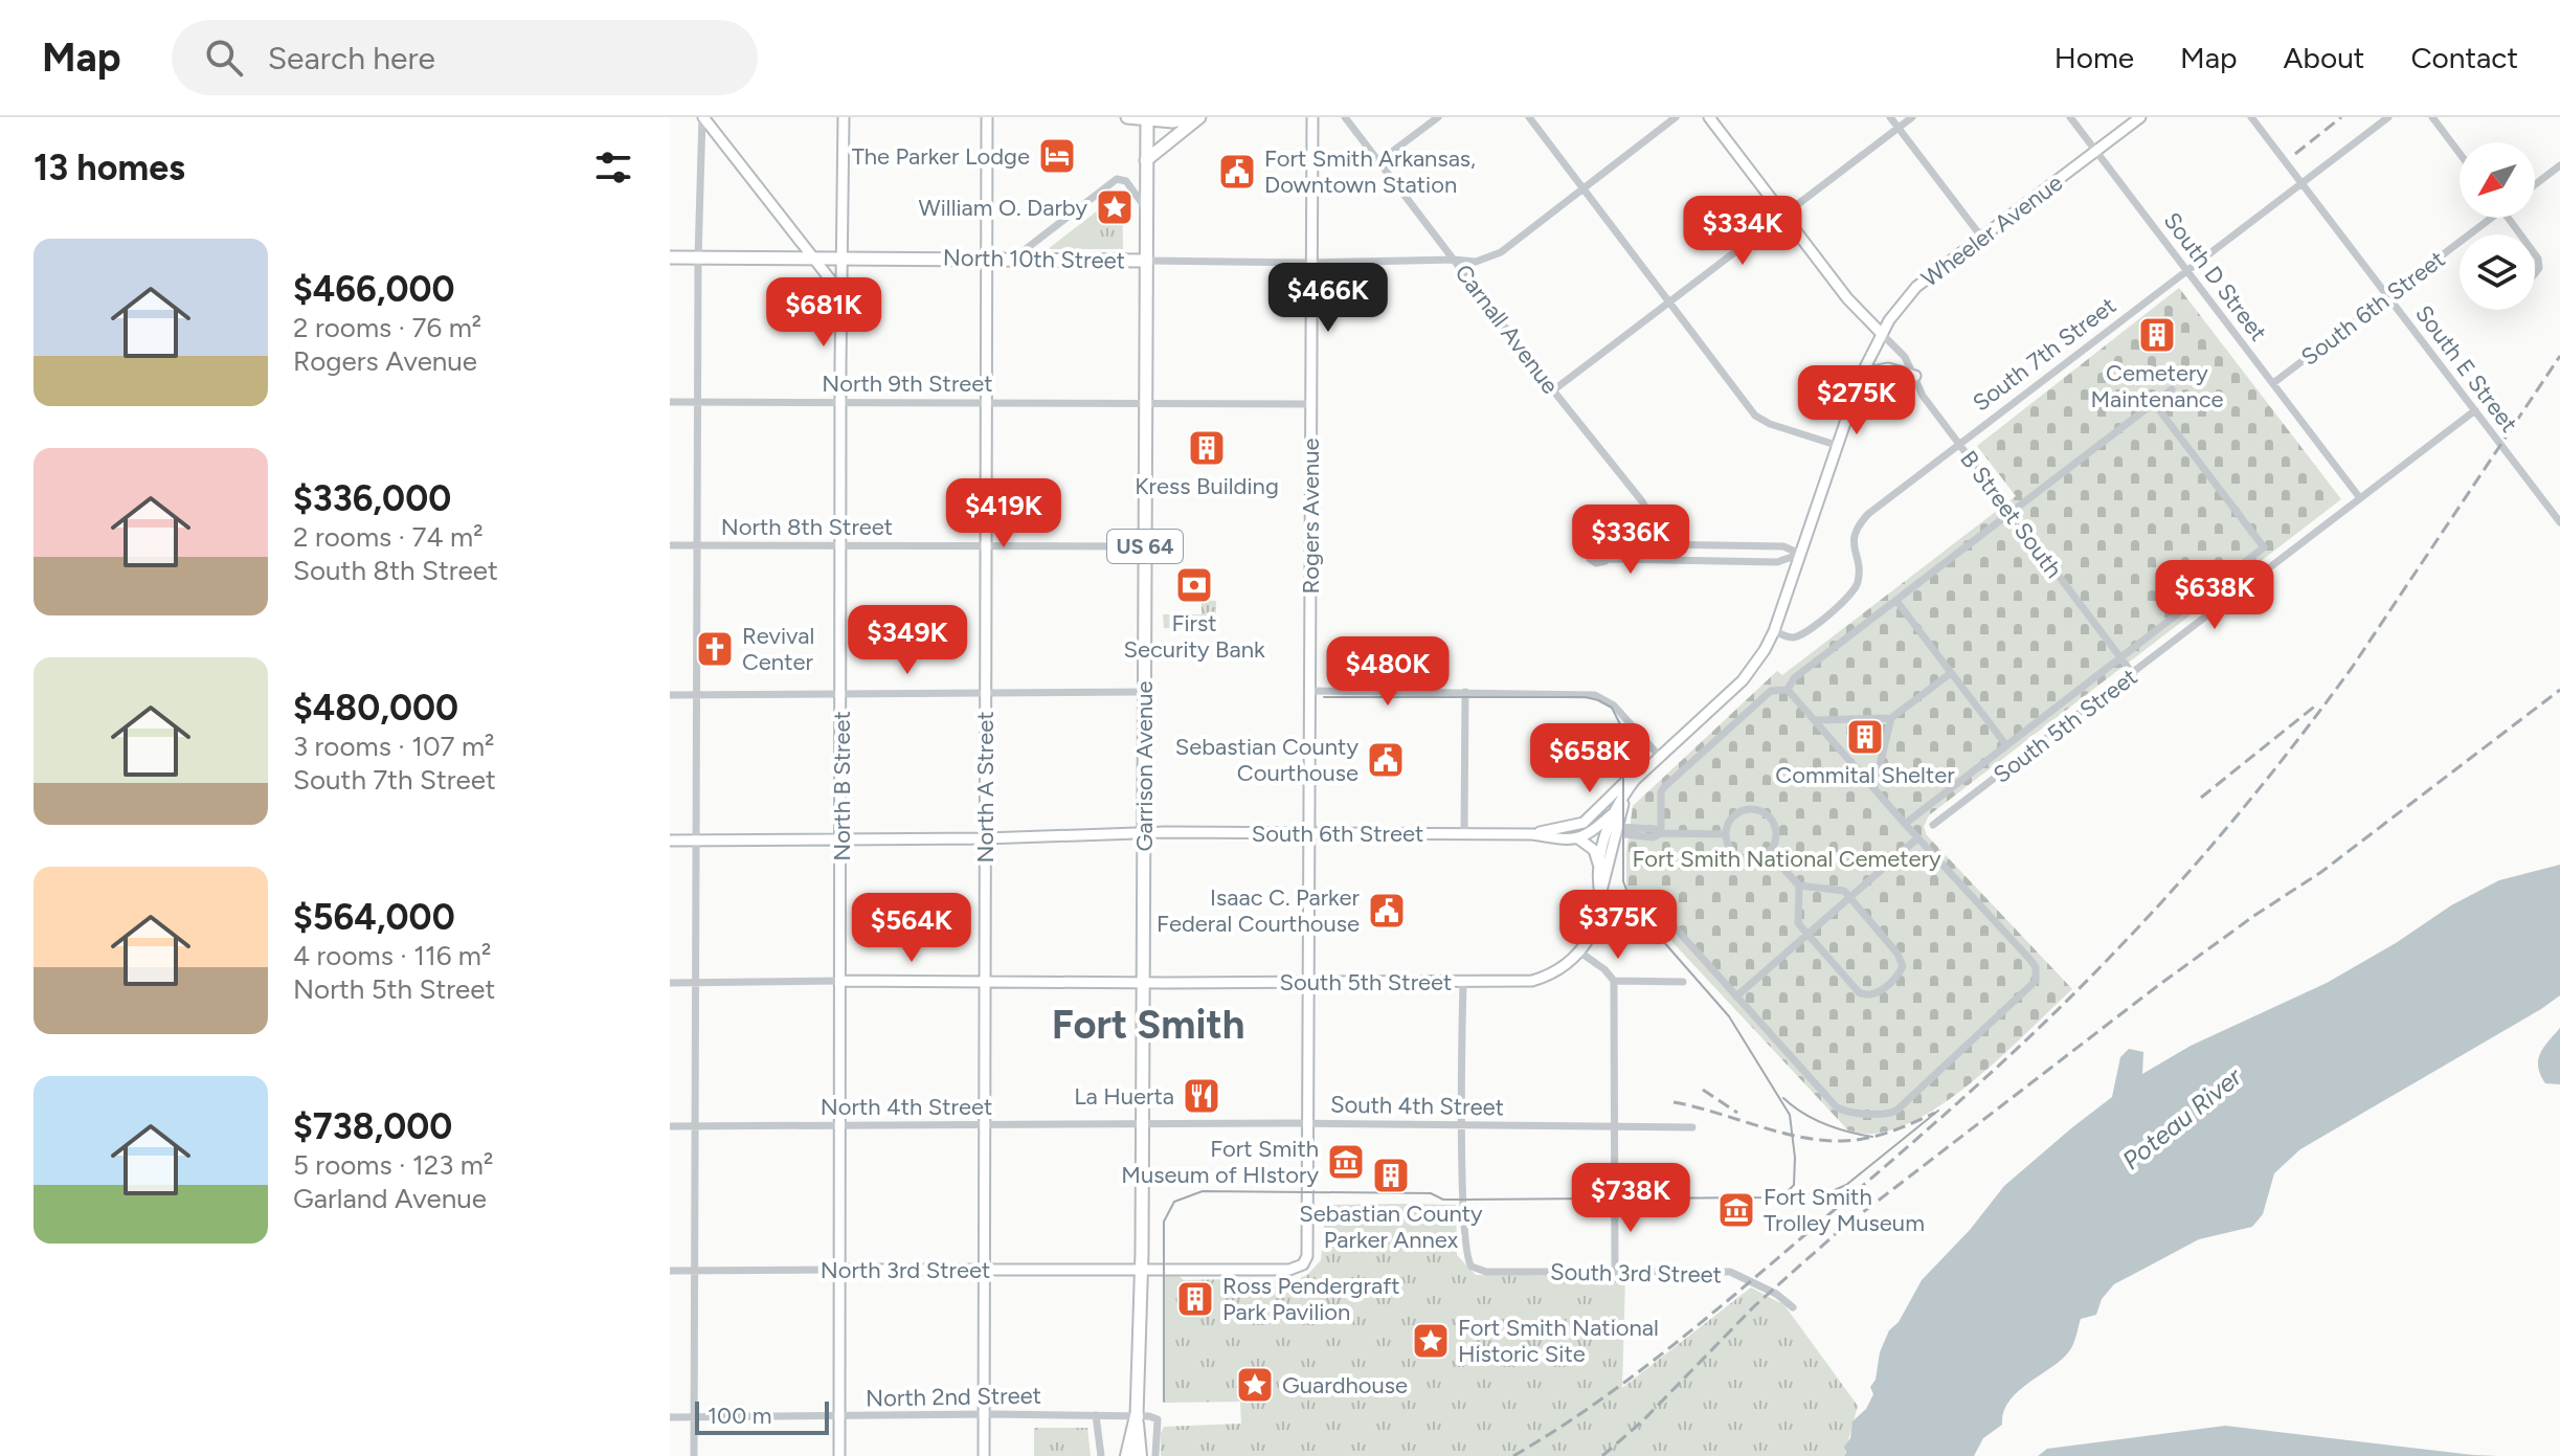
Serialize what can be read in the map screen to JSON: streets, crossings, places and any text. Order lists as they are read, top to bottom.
{
  "streets": {
    "highway": ["US 64", "Garrison Avenue"],
    "main road": ["North 10th Street"],
    "street": [
      "Wheeler Avenue",
      "South D Street",
      "South 6th Street",
      "Carnall Avenue",
      "South 7th Street",
      "South E Street",
      "North 9th Street",
      "B Street South",
      "Rogers Avenue",
      "North 8th Street",
      "South 5th Street",
      "North B Street",
      "North A Street",
      "South 4th Street",
      "North 4th Street",
      "North 3rd Street",
      "South 3rd Street",
      "North 2nd Street"
    ]
  },
  "crossings": [
    ["Wheeler Avenue", "South D Street"],
    ["Wheeler Avenue", "B Street South"],
    ["North 10th Street", "Garrison Avenue"],
    ["North 10th Street", "North B Street"],
    ["North 10th Street", "North A Street"],
    ["South D Street", "South 6th Street"],
    ["South D Street", "South 7th Street"],
    ["South D Street", "South 5th Street"],
    ["South 6th Street", "South 7th Street"],
    ["South 6th Street", "South E Street"],
    ["South 6th Street", "Rogers Avenue"],
    ["South 6th Street", "Garrison Avenue"],
    ["South 6th Street", "North B Street"],
    ["South 6th Street", "North A Street"],
    ["South 7th Street", "South E Street"],
    ["South 7th Street", "B Street South"],
    ["South E Street", "South 5th Street"],
    ["North 9th Street", "Rogers Avenue"],
    ["North 9th Street", "Garrison Avenue"],
    ["North 9th Street", "North B Street"],
    ["North 9th Street", "North A Street"],
    ["B Street South", "South 5th Street"],
    ["Rogers Avenue", "South 5th Street"],
    ["Rogers Avenue", "Garrison Avenue"],
    ["Rogers Avenue", "South 4th Street"],
    ["Rogers Avenue", "North 3rd Street"],
    ["North 8th Street", "Garrison Avenue"],
    ["North 8th Street", "North B Street"],
    ["North 8th Street", "North A Street"],
    ["South 5th Street", "Garrison Avenue"],
    ["South 5th Street", "North B Street"],
    ["South 5th Street", "North A Street"],
    ["Garrison Avenue", "South 4th Street"],
    ["Garrison Avenue", "North 4th Street"],
    ["Garrison Avenue", "North 3rd Street"],
    ["Garrison Avenue", "North 2nd Street"],
    ["North B Street", "North 4th Street"],
    ["North B Street", "North 3rd Street"],
    ["North B Street", "North 2nd Street"],
    ["North A Street", "North 4th Street"],
    ["North A Street", "North 3rd Street"],
    ["North A Street", "North 2nd Street"],
    ["South 4th Street", "North 4th Street"],
    ["South 4th Street", "South 3rd Street"]
  ],
  "districts": ["Fort Smith"],
  "water": ["Poteau River"],
  "parks": ["Fort Smith National Cemetery"],
  "places": {
    "hotel": ["The Parker Lodge"],
    "public building": ["Fort Smith Arkansas, Downtown Station", "Sebastian County Courthouse", "Isaac C. Parker Federal Courthouse"],
    "place": ["William O. Darby", "Fort Smith National Historic Site", "Guardhouse"],
    "building": [
      "Cemetery Maintenance",
      "Kress Building",
      "Commital Shelter",
      "Sebastian County Parker Annex",
      "Ross Pendergraft Park Pavilion"
    ],
    "bank": ["First Security Bank"],
    "church": ["Revival Center"],
    "restaurant": ["La Huerta"],
    "museum": ["Fort Smith Museum of HIstory", "Fort Smith Trolley Museum"]
  },
  "scale_bar": "100 m",
  "north": "bottom left",
  "page": {
    "header": "Map",
    "search": "Search here",
    "nav": [
      "Home",
      "Map",
      "About",
      "Contact"
    ],
    "heading": "13 homes",
    "price": [
      "$334K",
      "$466K",
      "$681K",
      "$275K",
      "$419K",
      "$336K",
      "$638K",
      "$349K",
      "$480K",
      "$658K",
      "$375K",
      "$564K",
      "$738K"
    ],
    "list": [
      {
        "name": "$466,000",
        "note": "2 rooms · 76 m² · Rogers Avenue"
      },
      {
        "name": "$336,000",
        "note": "2 rooms · 74 m² · South 8th Street"
      },
      {
        "name": "$480,000",
        "note": "3 rooms · 107 m² · South 7th Street"
      },
      {
        "name": "$564,000",
        "note": "4 rooms · 116 m² · North 5th Street"
      },
      {
        "name": "$738,000",
        "note": "5 rooms · 123 m² · Garland Avenue"
      }
    ],
    "scale": "100 m"
  }
}
